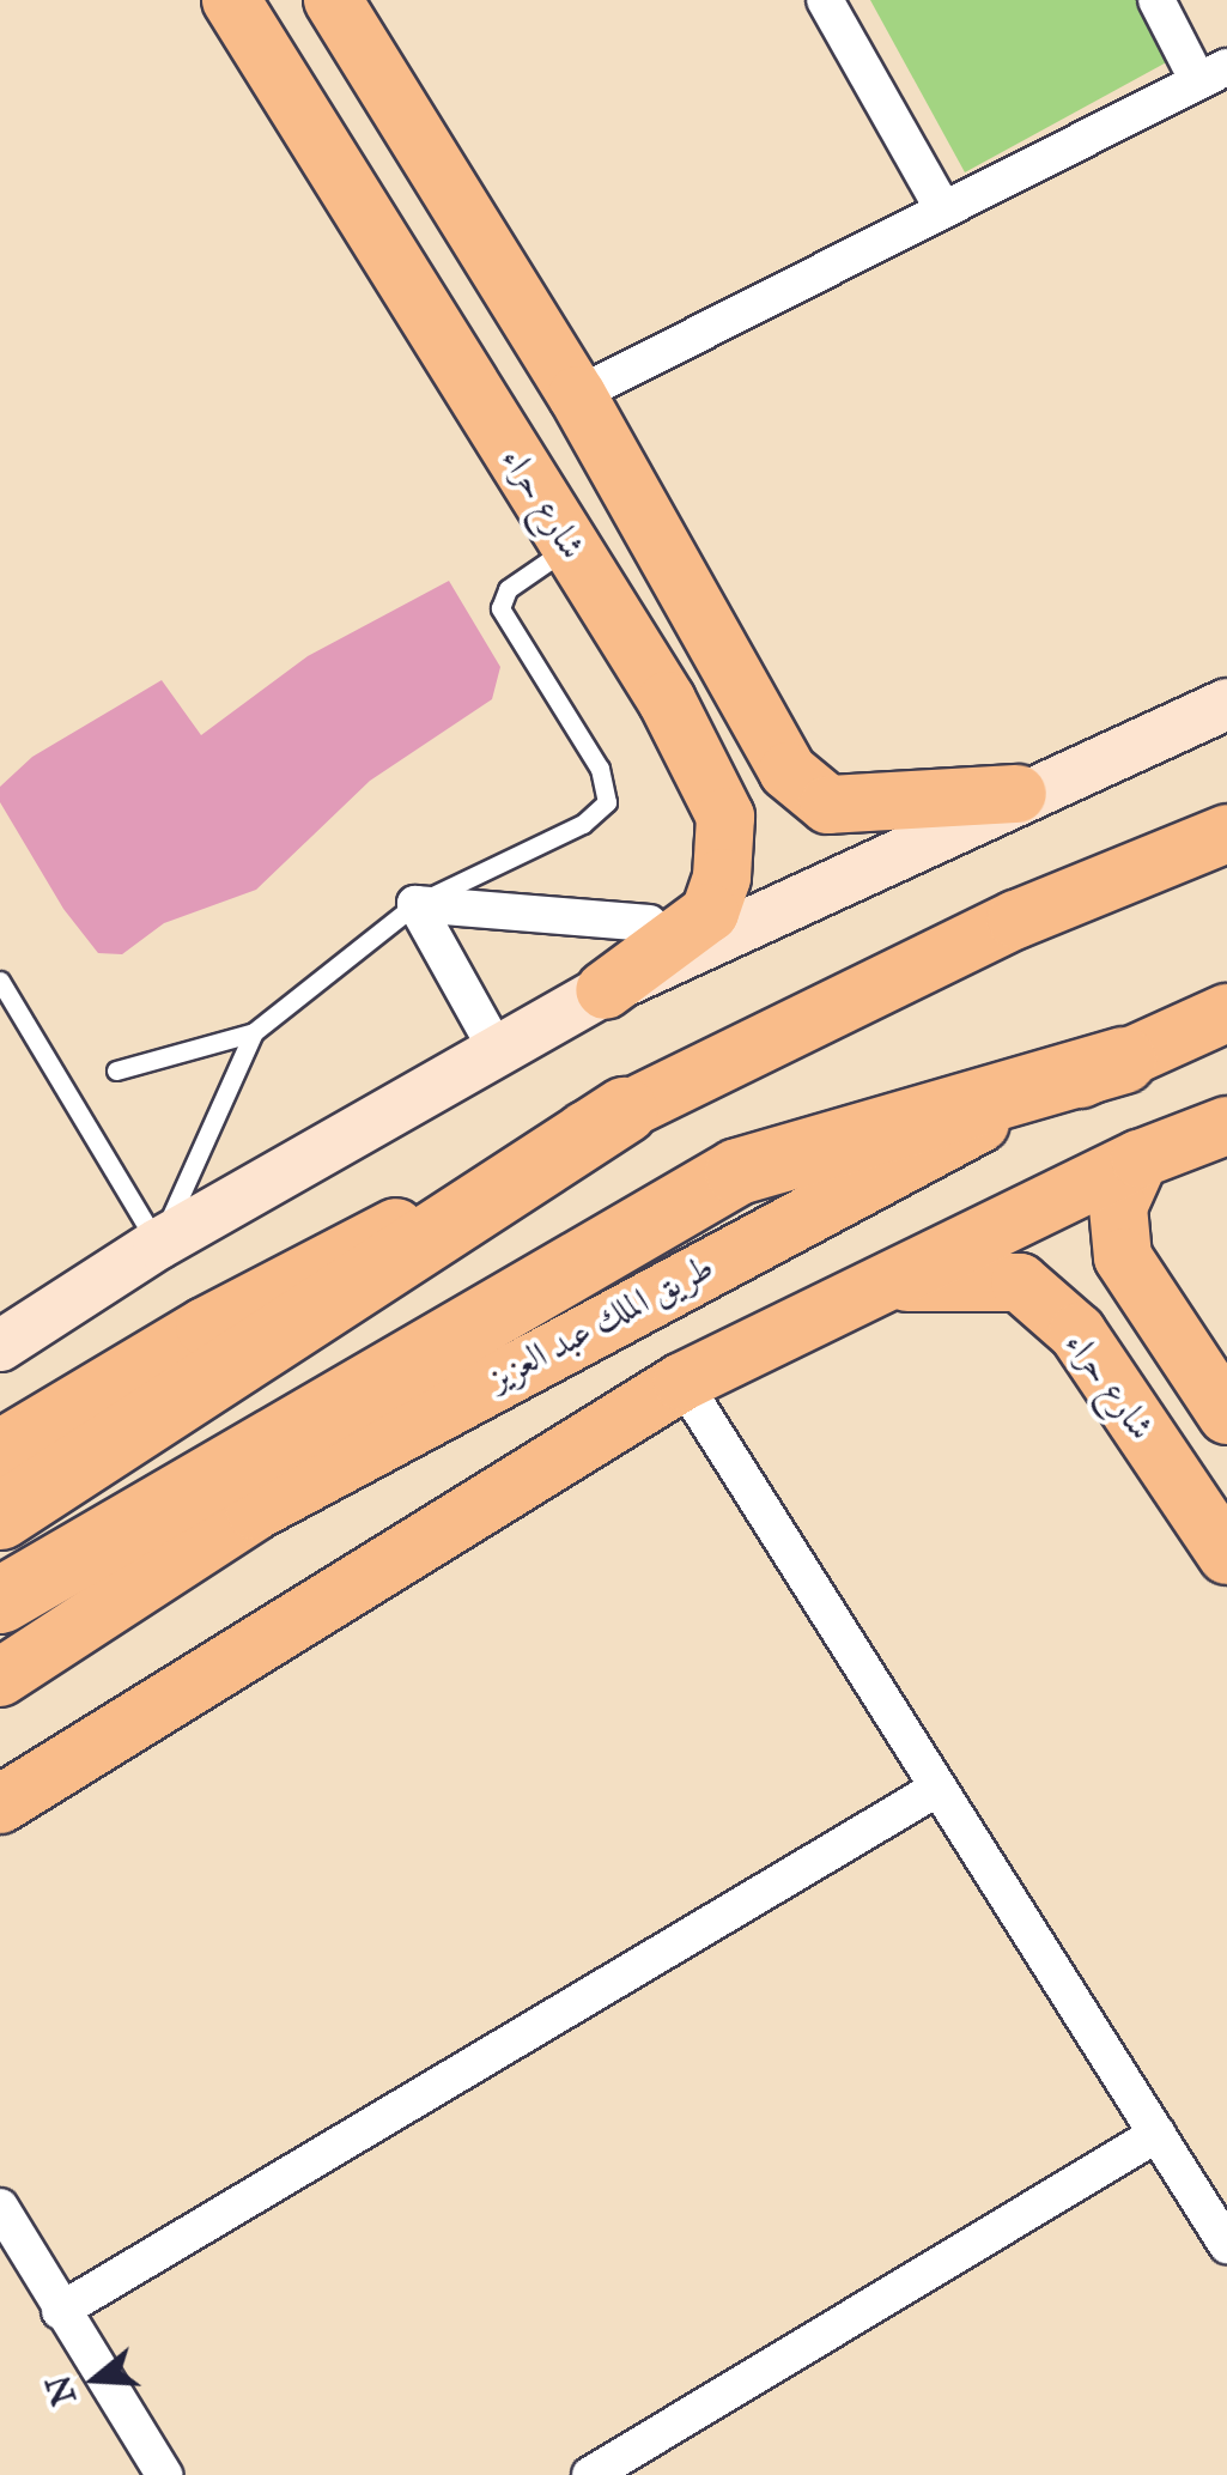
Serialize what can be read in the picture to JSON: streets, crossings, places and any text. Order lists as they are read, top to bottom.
{
  "streets": {
    "main road": ["شارع حراء", "طريق الملك عبد العزيز"]
  },
  "north": "left"
}
